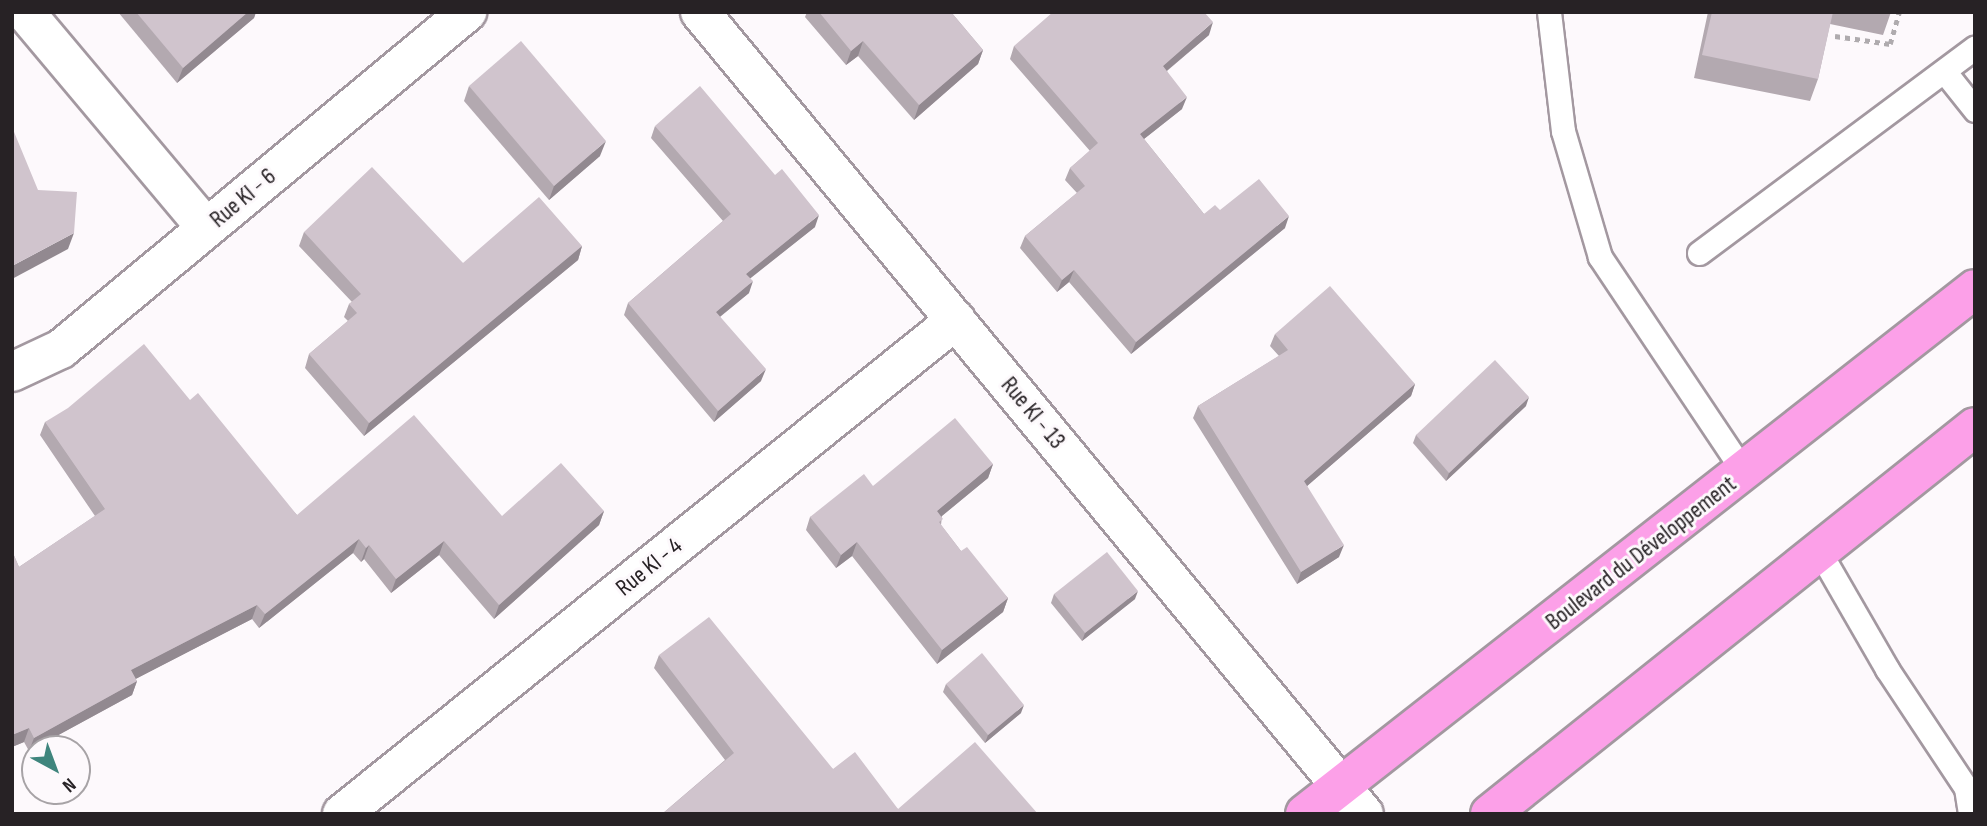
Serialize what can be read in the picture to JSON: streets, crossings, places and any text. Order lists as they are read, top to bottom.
{
  "streets": {
    "highway": ["Boulevard du Développement"],
    "street": ["Rue KI - 6", "Rue KI - 13", "Rue KI - 4"]
  },
  "crossings": [
    ["Rue KI - 13", "Boulevard du Développement"],
    ["Rue KI - 13", "Rue KI - 4"]
  ],
  "north": "bottom right"
}
